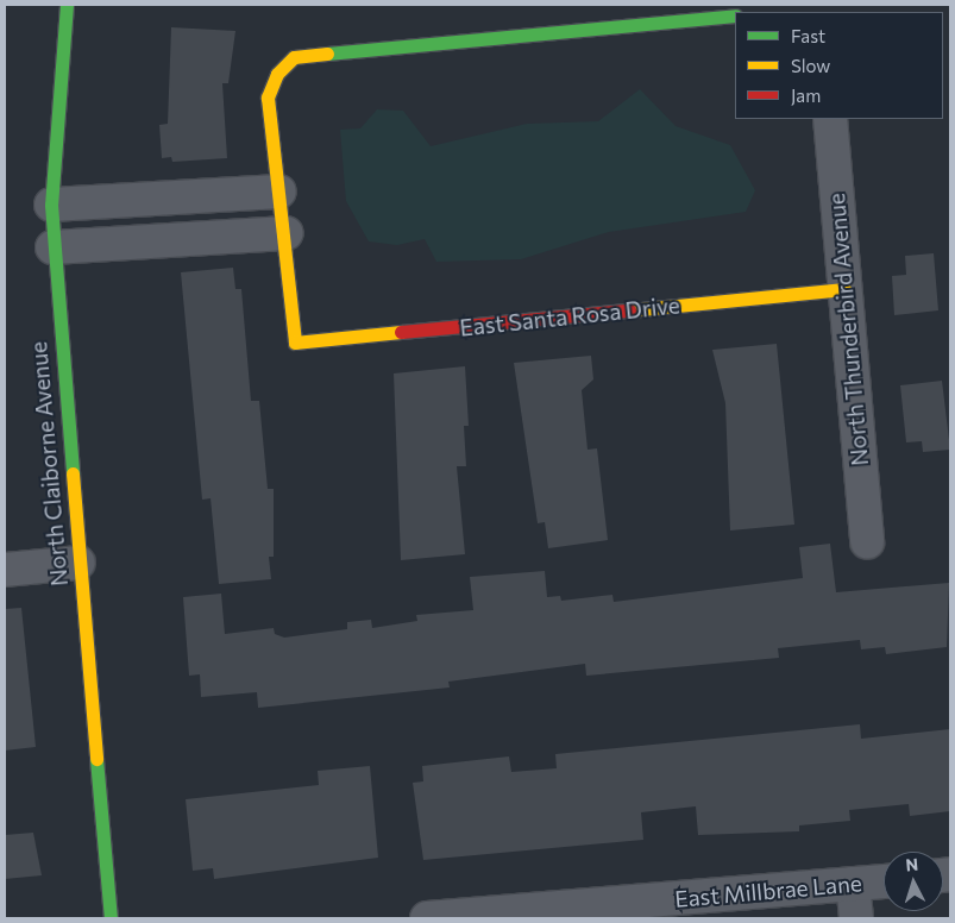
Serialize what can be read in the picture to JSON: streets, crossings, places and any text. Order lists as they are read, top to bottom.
{
  "streets": {
    "street": [
      "East Santa Rosa Drive",
      "North Thunderbird Avenue",
      "North Claiborne Avenue",
      "East Millbrae Lane"
    ]
  },
  "crossings": [
    ["East Santa Rosa Drive", "North Thunderbird Avenue"]
  ],
  "legend": ["Fast", "Slow", "Jam"],
  "north": "top"
}
